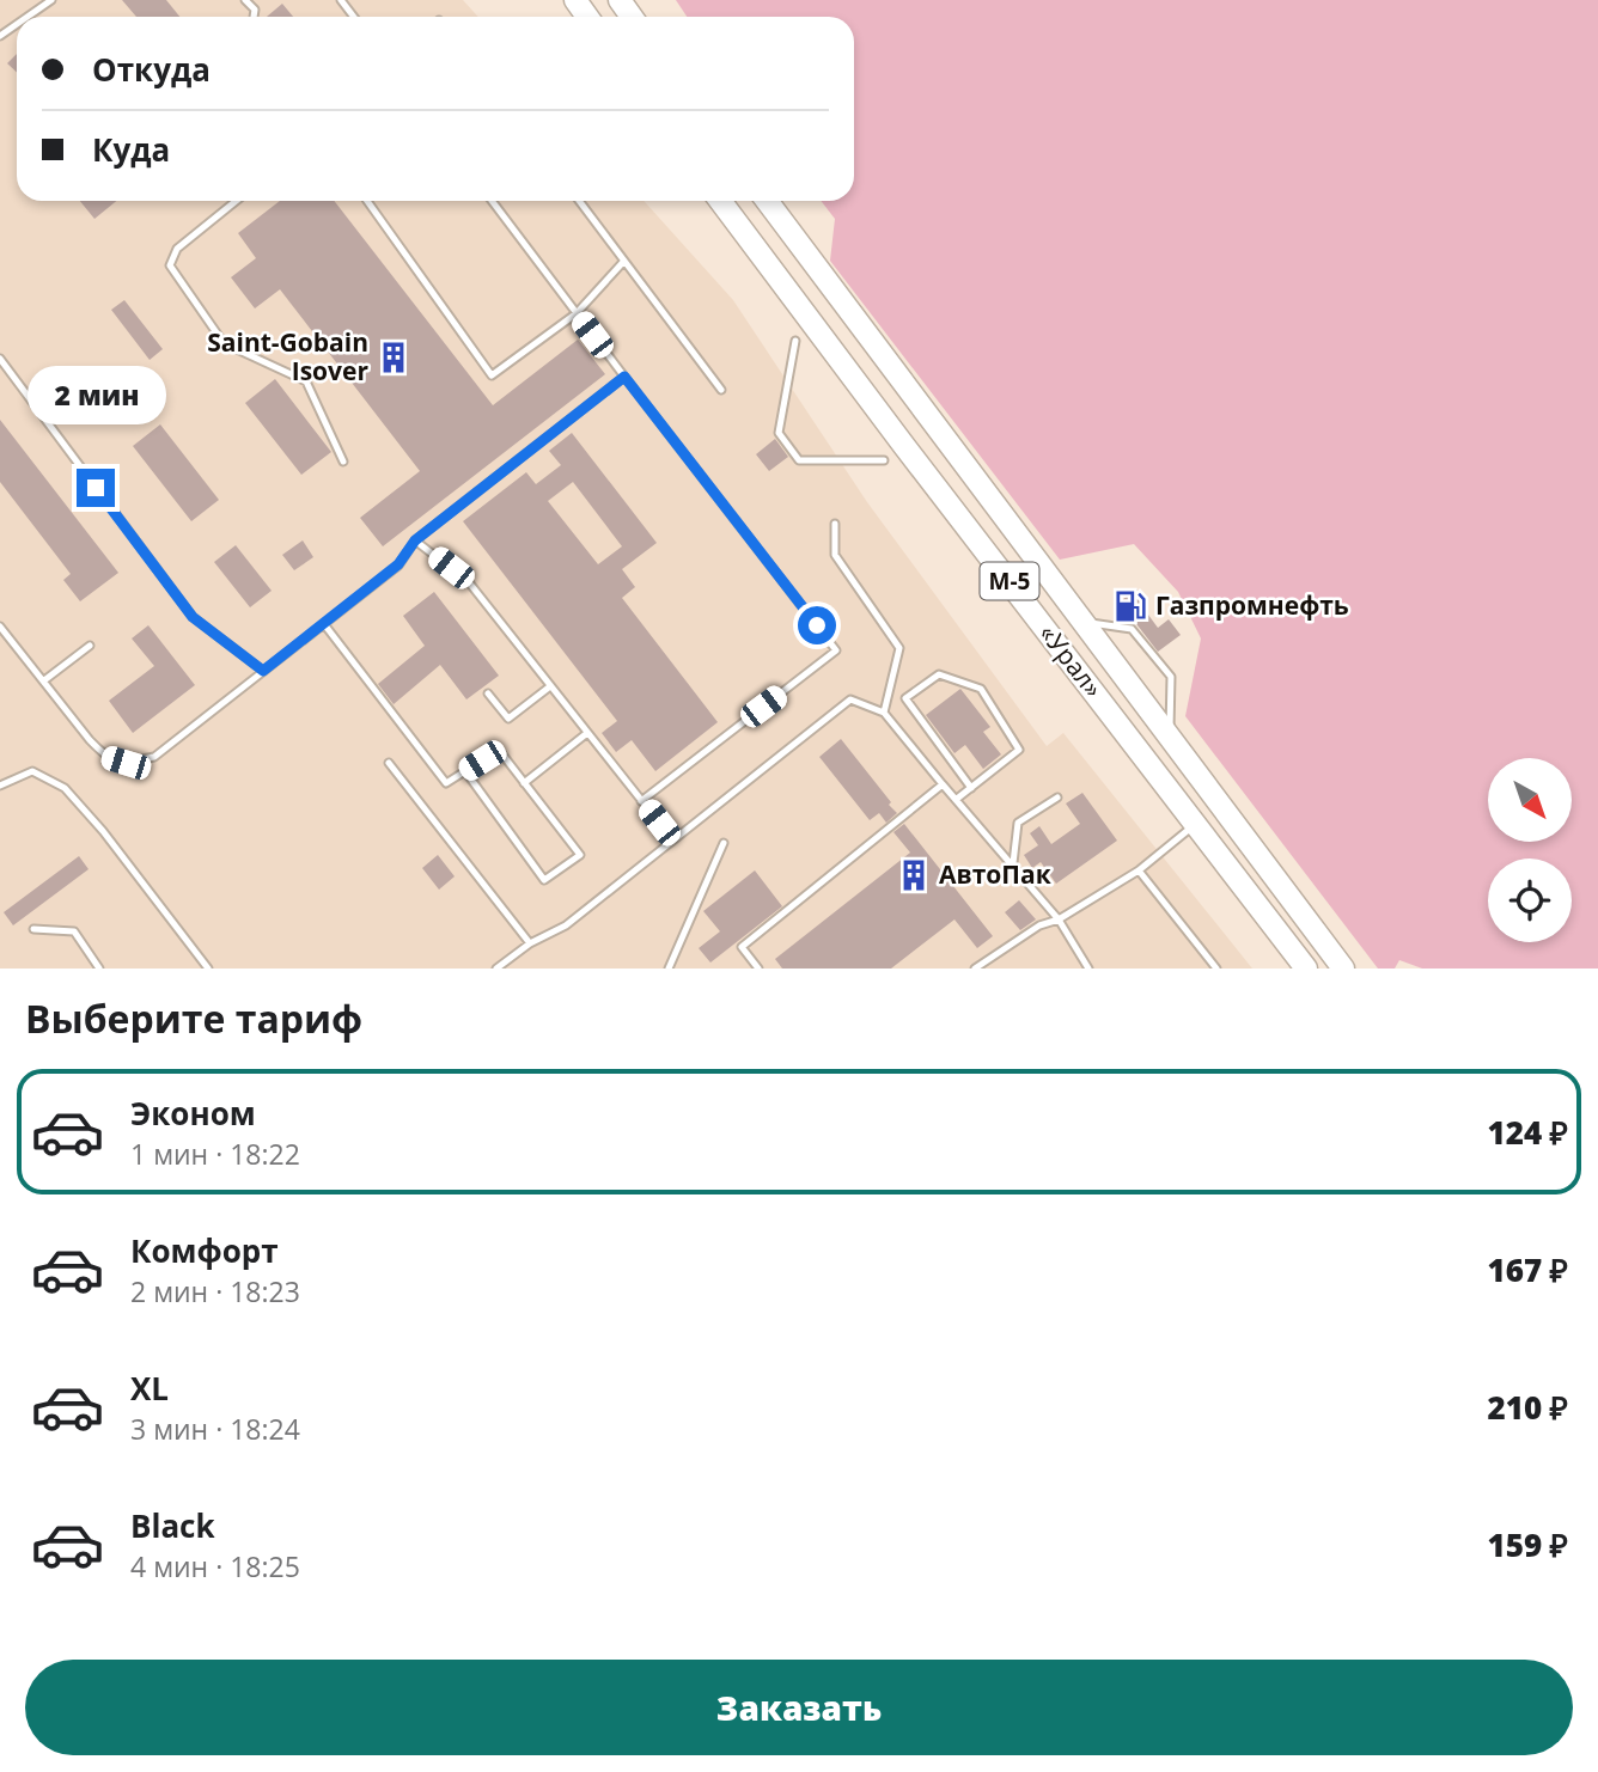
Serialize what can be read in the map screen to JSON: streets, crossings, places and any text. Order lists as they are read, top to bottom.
{
  "streets": {
    "main road": ["М-5", "«Урал»"]
  },
  "places": {
    "building": ["Saint-Gobain Isover", "АвтоПак"],
    "fuel station": ["Газпромнефть"]
  },
  "north": "bottom right",
  "page": {
    "banner": ["Откуда", "Куда"],
    "bubble": "2 мин",
    "heading": "Выберите тариф",
    "list": [
      {
        "name": "Эконом",
        "note": "1 мин · 18:22",
        "value": "124 ₽"
      },
      {
        "name": "Комфорт",
        "note": "2 мин · 18:23",
        "value": "167 ₽"
      },
      {
        "name": "XL",
        "note": "3 мин · 18:24",
        "value": "210 ₽"
      },
      {
        "name": "Black",
        "note": "4 мин · 18:25",
        "value": "159 ₽"
      }
    ],
    "buttons": "Заказать"
  }
}
